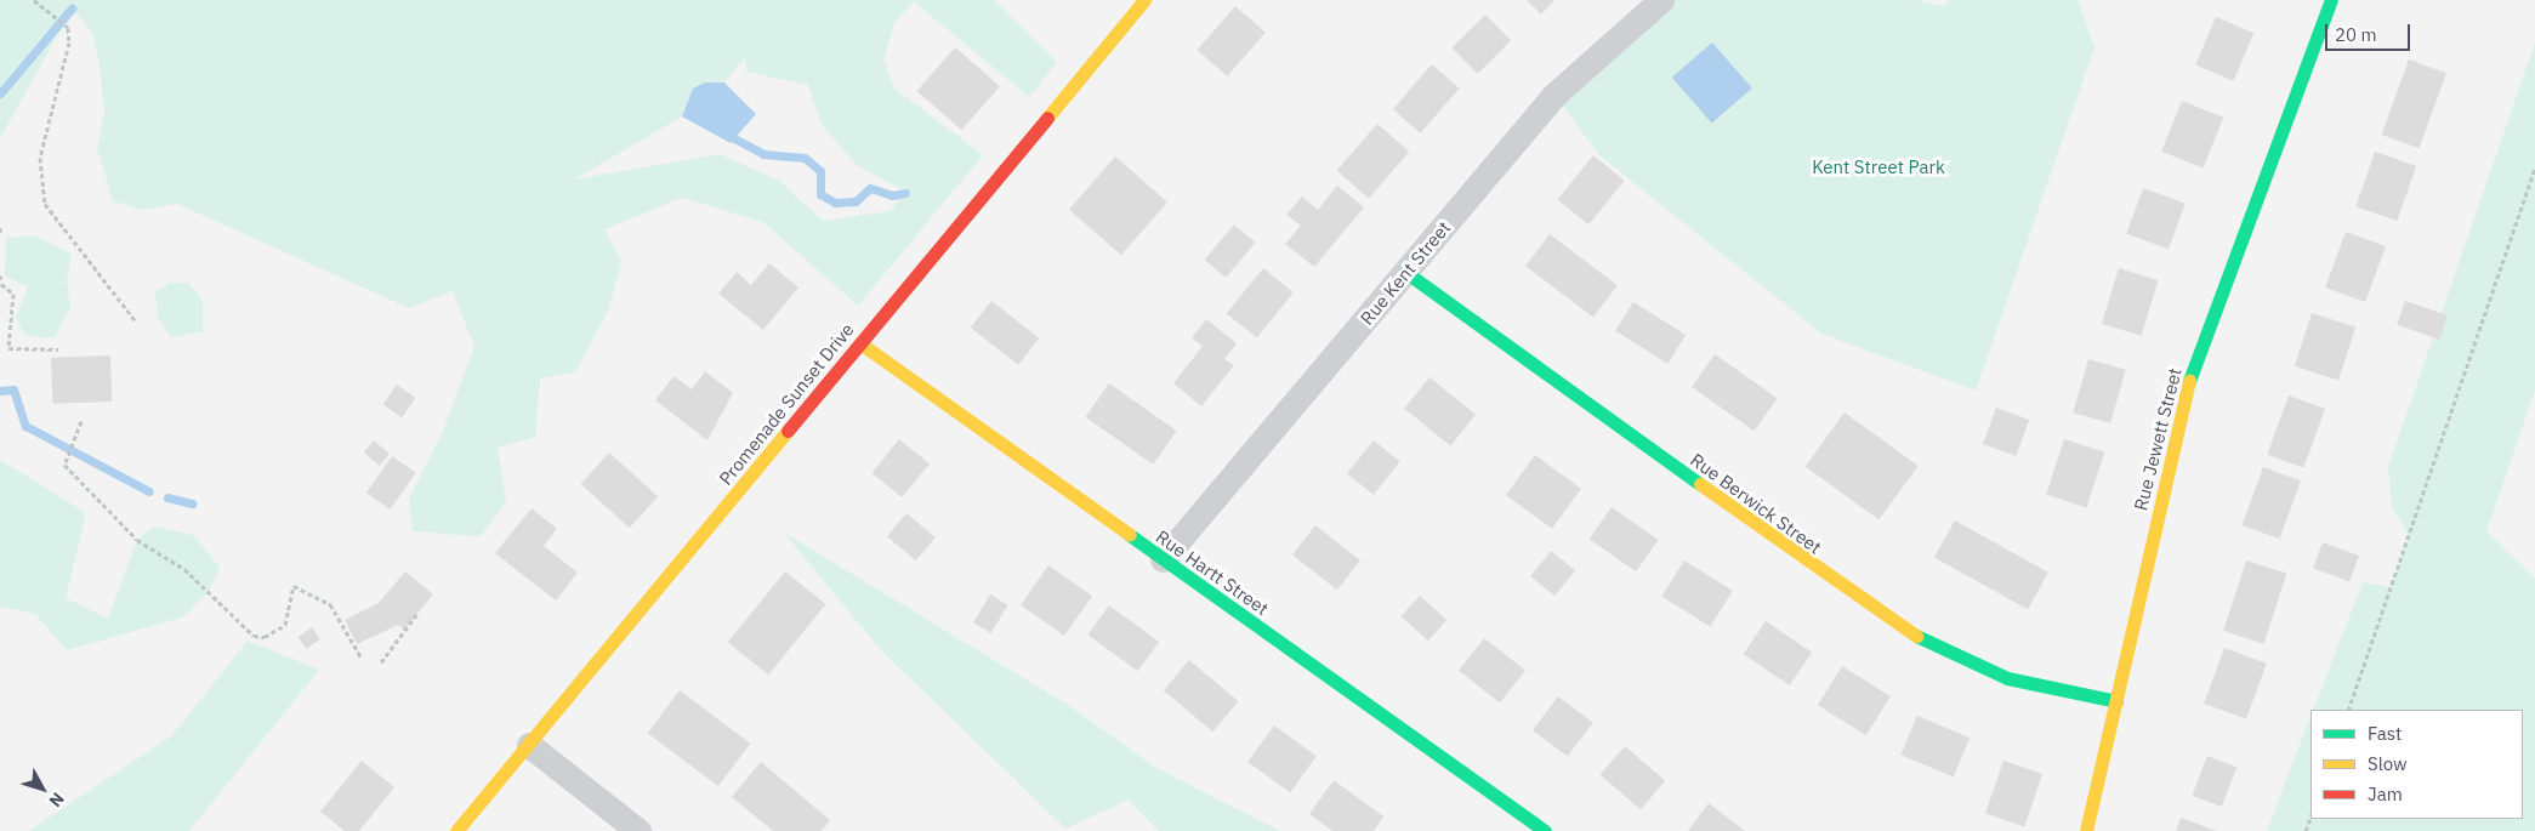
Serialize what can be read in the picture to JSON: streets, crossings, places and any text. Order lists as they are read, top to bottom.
{
  "streets": {
    "street": [
      "Rue Kent Street",
      "Promenade Sunset Drive",
      "Rue Jewett Street",
      "Rue Berwick Street",
      "Rue Hartt Street"
    ]
  },
  "crossings": [
    ["Rue Kent Street", "Rue Berwick Street"],
    ["Rue Kent Street", "Rue Hartt Street"],
    ["Promenade Sunset Drive", "Rue Hartt Street"],
    ["Rue Jewett Street", "Rue Berwick Street"]
  ],
  "parks": ["Kent Street Park"],
  "legend": ["Fast", "Slow", "Jam"],
  "scale_bar": "20 m",
  "north": "bottom right"
}
